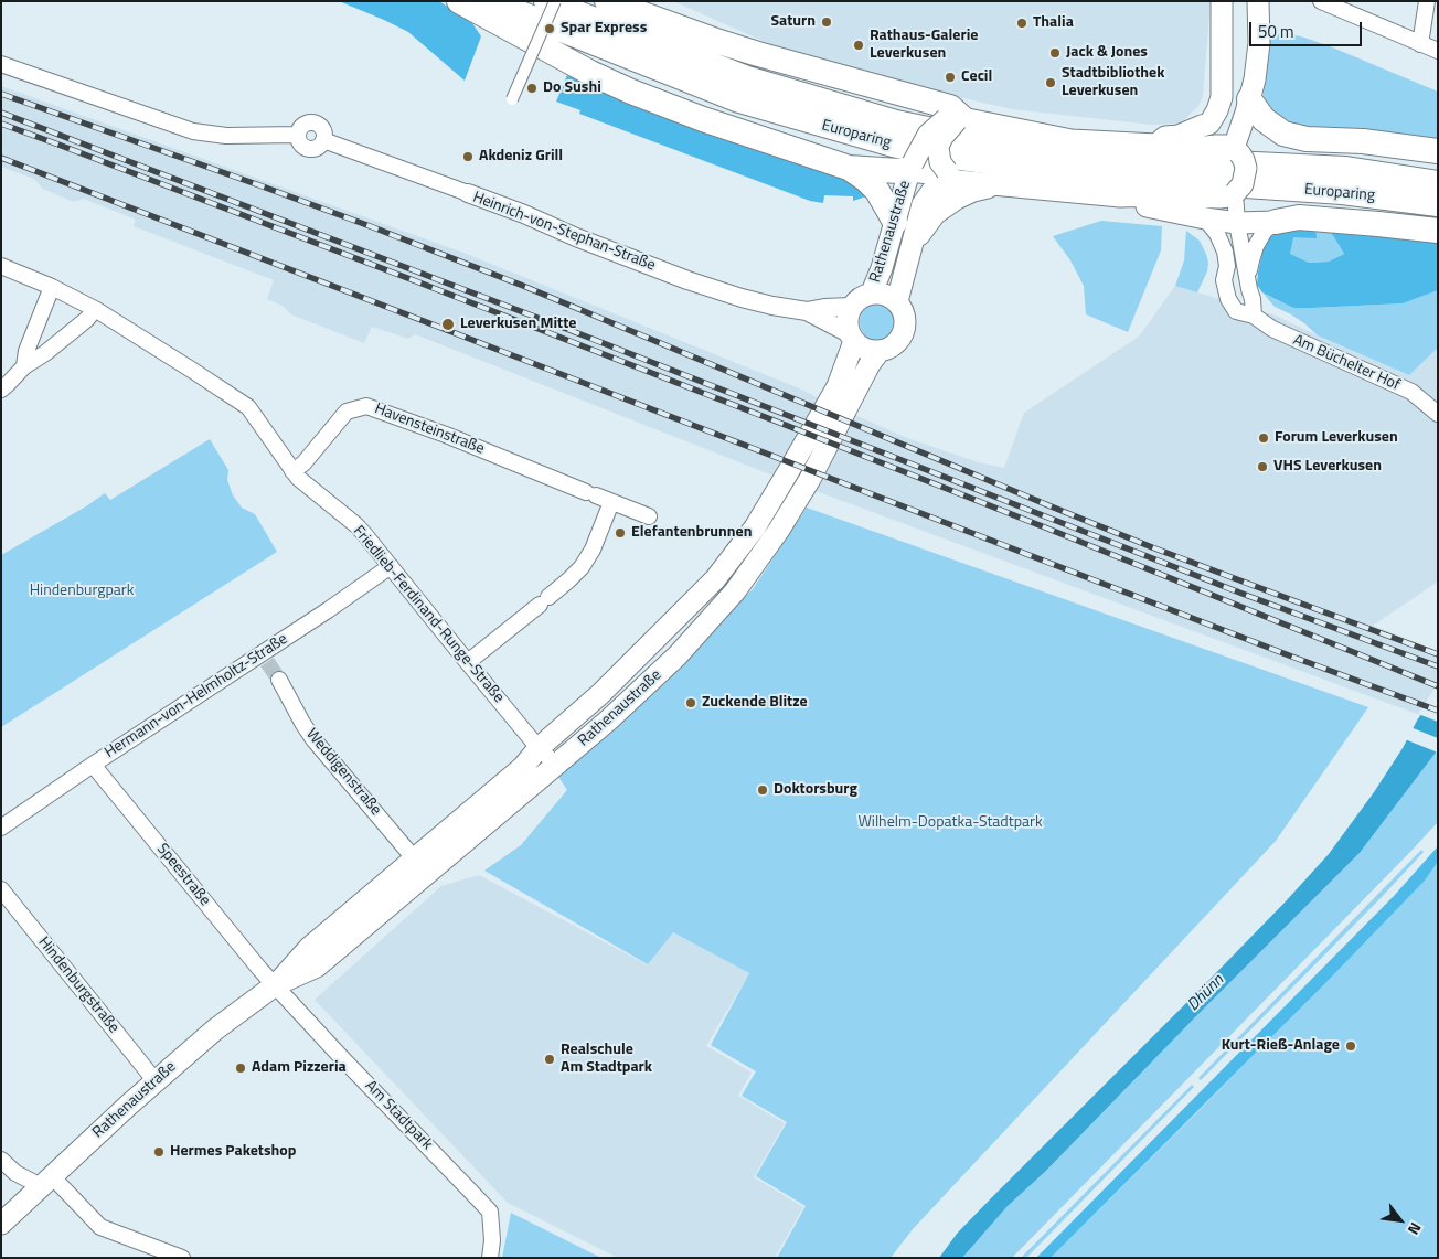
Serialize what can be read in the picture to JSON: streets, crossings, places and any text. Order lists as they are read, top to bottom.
{
  "streets": {
    "highway": ["Europaring"],
    "main road": ["Rathenaustraße"],
    "street": [
      "Heinrich-von-Stephan-Straße",
      "Am Büchelter Hof",
      "Havensteinstraße",
      "Friedlieb-Ferdinand-Runge-Straße",
      "Hermann-von-Helmholtz-Straße",
      "Weddigenstraße",
      "Speestraße",
      "Hindenburgstraße",
      "Am Stadtpark"
    ]
  },
  "crossings": [
    ["Heinrich-von-Stephan-Straße", "Rathenaustraße"],
    ["Rathenaustraße", "Friedlieb-Ferdinand-Runge-Straße"],
    ["Rathenaustraße", "Weddigenstraße"],
    ["Rathenaustraße", "Speestraße"],
    ["Rathenaustraße", "Hindenburgstraße"],
    ["Rathenaustraße", "Am Stadtpark"],
    ["Havensteinstraße", "Friedlieb-Ferdinand-Runge-Straße"],
    ["Friedlieb-Ferdinand-Runge-Straße", "Hermann-von-Helmholtz-Straße"],
    ["Hermann-von-Helmholtz-Straße", "Speestraße"],
    ["Speestraße", "Am Stadtpark"]
  ],
  "water": ["Dhünn"],
  "parks": ["Hindenburgpark", "Wilhelm-Dopatka-Stadtpark"],
  "places": [
    "Saturn",
    "Thalia",
    "Spar Express",
    "Rathaus-Galerie Leverkusen",
    "Jack & Jones",
    "Cecil",
    "Stadtbibliothek Leverkusen",
    "Do Sushi",
    "Akdeniz Grill",
    "Leverkusen Mitte",
    "Forum Leverkusen",
    "VHS Leverkusen",
    "Elefantenbrunnen",
    "Zuckende Blitze",
    "Doktorsburg",
    "Kurt-Rieß-Anlage",
    "Realschule Am Stadtpark",
    "Adam Pizzeria",
    "Hermes Paketshop"
  ],
  "scale_bar": "50 m",
  "north": "bottom right"
}
